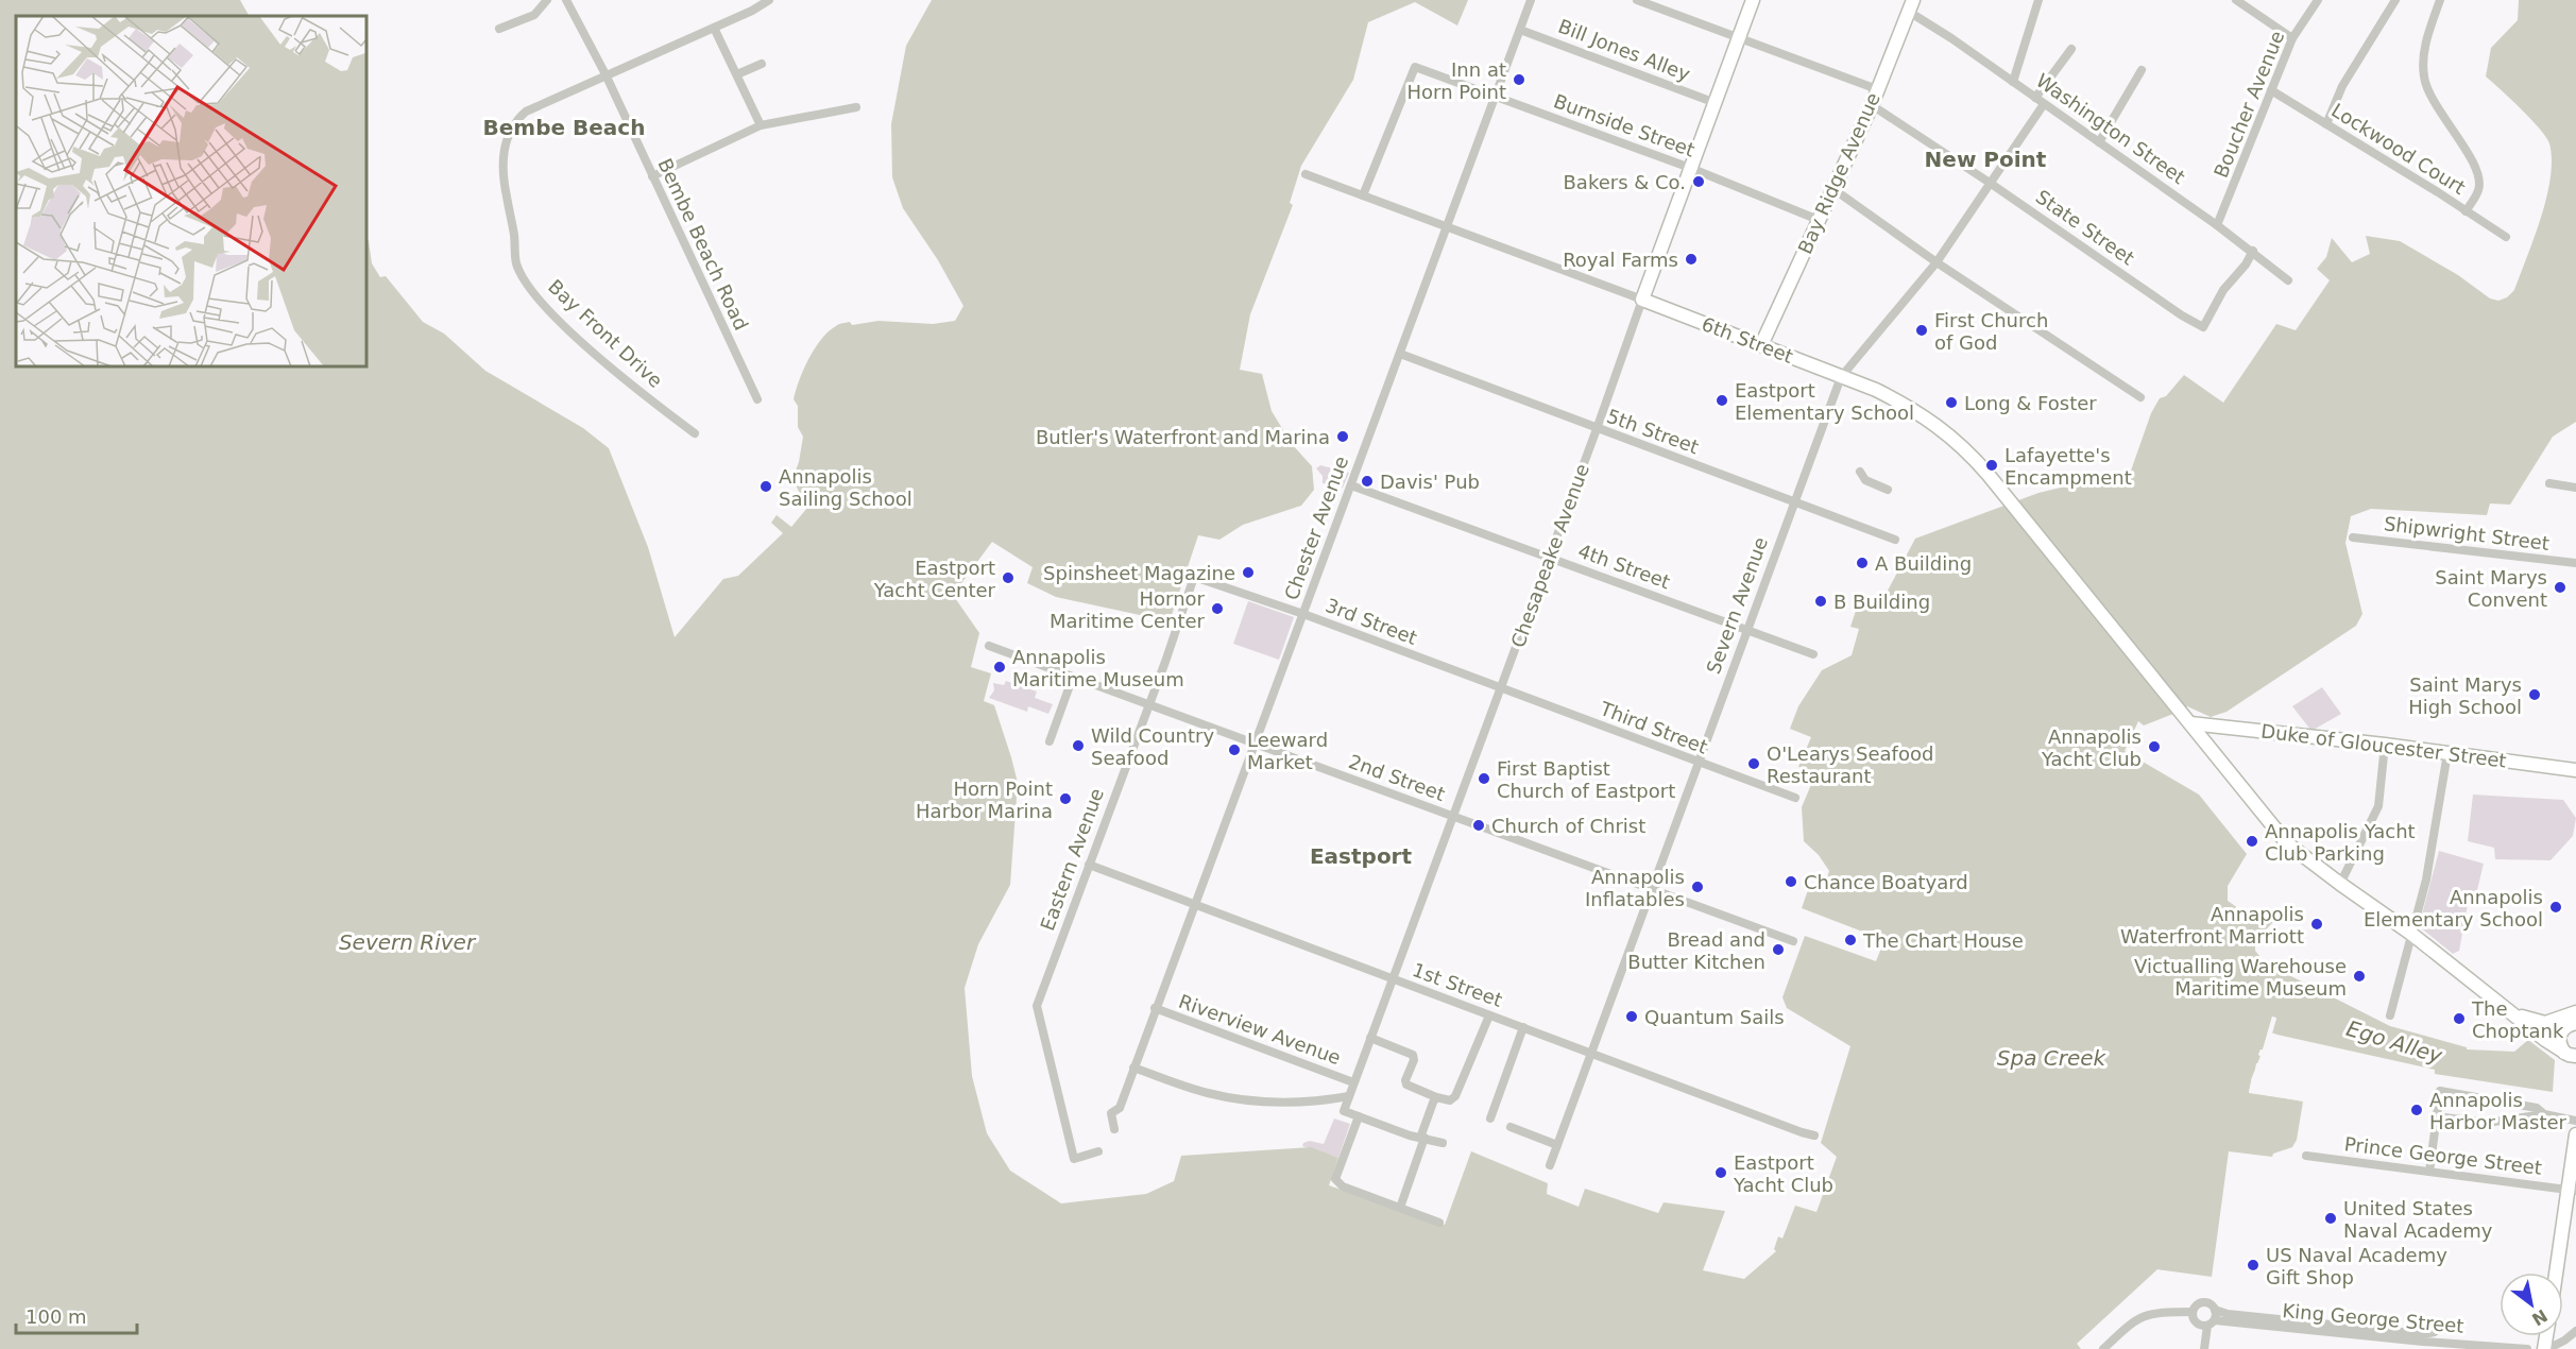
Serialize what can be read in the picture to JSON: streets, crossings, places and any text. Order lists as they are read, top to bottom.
{
  "streets": {
    "main road": [
      "Bay Ridge Avenue",
      "6th Street",
      "Chesapeake Avenue",
      "Duke of Gloucester Street"
    ],
    "street": [
      "Bill Jones Alley",
      "Boucher Avenue",
      "Burnside Street",
      "Washington Street",
      "Lockwood Court",
      "State Street",
      "Bembe Beach Road",
      "Bay Front Drive",
      "5th Street",
      "Chester Avenue",
      "Shipwright Street",
      "4th Street",
      "Severn Avenue",
      "3rd Street",
      "Third Street",
      "2nd Street",
      "Eastern Avenue",
      "1st Street",
      "Riverview Avenue",
      "Prince George Street",
      "King George Street"
    ]
  },
  "crossings": [
    ["Bill Jones Alley", "Chester Avenue"],
    ["Bill Jones Alley", "Chesapeake Avenue"],
    ["Boucher Avenue", "Washington Street"],
    ["Boucher Avenue", "Lockwood Court"],
    ["Burnside Street", "Bay Ridge Avenue"],
    ["Burnside Street", "6th Street"],
    ["Burnside Street", "Chester Avenue"],
    ["Burnside Street", "Chesapeake Avenue"],
    ["Washington Street", "Bay Ridge Avenue"],
    ["Washington Street", "State Street"],
    ["Washington Street", "Severn Avenue"],
    ["Bay Ridge Avenue", "State Street"],
    ["Bay Ridge Avenue", "6th Street"],
    ["State Street", "Severn Avenue"],
    ["Bembe Beach Road", "Bay Front Drive"],
    ["6th Street", "Chester Avenue"],
    ["6th Street", "Chesapeake Avenue"],
    ["6th Street", "Severn Avenue"],
    ["6th Street", "Duke of Gloucester Street"],
    ["5th Street", "Chester Avenue"],
    ["5th Street", "Chesapeake Avenue"],
    ["5th Street", "Severn Avenue"],
    ["Chester Avenue", "4th Street"],
    ["Chester Avenue", "3rd Street"],
    ["Chester Avenue", "2nd Street"],
    ["Chester Avenue", "1st Street"],
    ["Chester Avenue", "Riverview Avenue"],
    ["Chesapeake Avenue", "4th Street"],
    ["Chesapeake Avenue", "3rd Street"],
    ["Chesapeake Avenue", "Third Street"],
    ["Chesapeake Avenue", "2nd Street"],
    ["Chesapeake Avenue", "1st Street"],
    ["Chesapeake Avenue", "Riverview Avenue"],
    ["4th Street", "Severn Avenue"],
    ["Severn Avenue", "Third Street"],
    ["Severn Avenue", "2nd Street"],
    ["Severn Avenue", "1st Street"],
    ["3rd Street", "Third Street"],
    ["3rd Street", "Eastern Avenue"],
    ["2nd Street", "Eastern Avenue"],
    ["Eastern Avenue", "1st Street"]
  ],
  "districts": ["Bembe Beach", "New Point", "Eastport"],
  "water": ["Severn River", "Ego Alley", "Spa Creek"],
  "places": [
    "Inn at Horn Point",
    "Bakers & Co.",
    "Royal Farms",
    "First Church of God",
    "Eastport Elementary School",
    "Long & Foster",
    "Butler's Waterfront and Marina",
    "Lafayette's Encampment",
    "Davis' Pub",
    "Annapolis Sailing School",
    "A Building",
    "Spinsheet Magazine",
    "Eastport Yacht Center",
    "Saint Marys Convent",
    "B Building",
    "Hornor Maritime Center",
    "Annapolis Maritime Museum",
    "Saint Marys High School",
    "Wild Country Seafood",
    "Annapolis Yacht Club",
    "Leeward Market",
    "O'Learys Seafood Restaurant",
    "First Baptist Church of Eastport",
    "Horn Point Harbor Marina",
    "Church of Christ",
    "Annapolis Yacht Club Parking",
    "Chance Boatyard",
    "Annapolis Inflatables",
    "Annapolis Elementary School",
    "Annapolis Waterfront Marriott",
    "The Chart House",
    "Bread and Butter Kitchen",
    "Victualling Warehouse Maritime Museum",
    "Quantum Sails",
    "The Choptank",
    "Annapolis Harbor Master",
    "Eastport Yacht Club",
    "United States Naval Academy",
    "US Naval Academy Gift Shop"
  ],
  "scale_bar": "100 m",
  "north": "bottom right"
}
